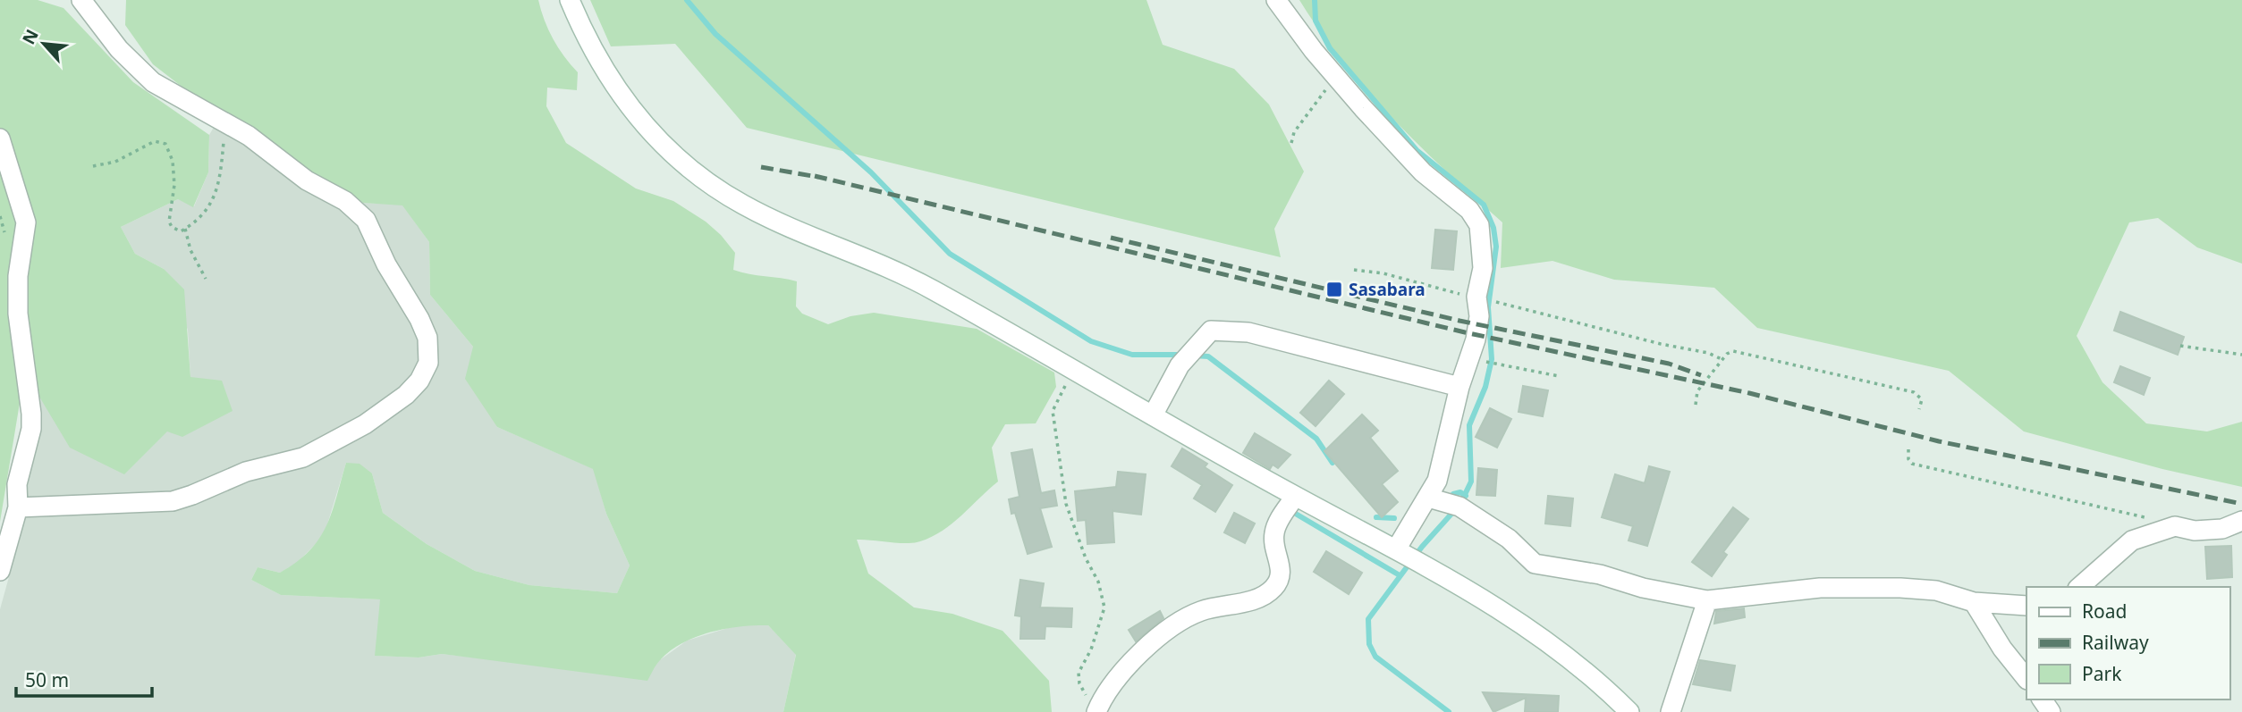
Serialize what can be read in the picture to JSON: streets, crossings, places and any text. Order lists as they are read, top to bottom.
{
  "places": {
    "transit": ["Sasabara"]
  },
  "legend": ["Road", "Railway", "Park"],
  "scale_bar": "50 m",
  "north": "top left"
}
